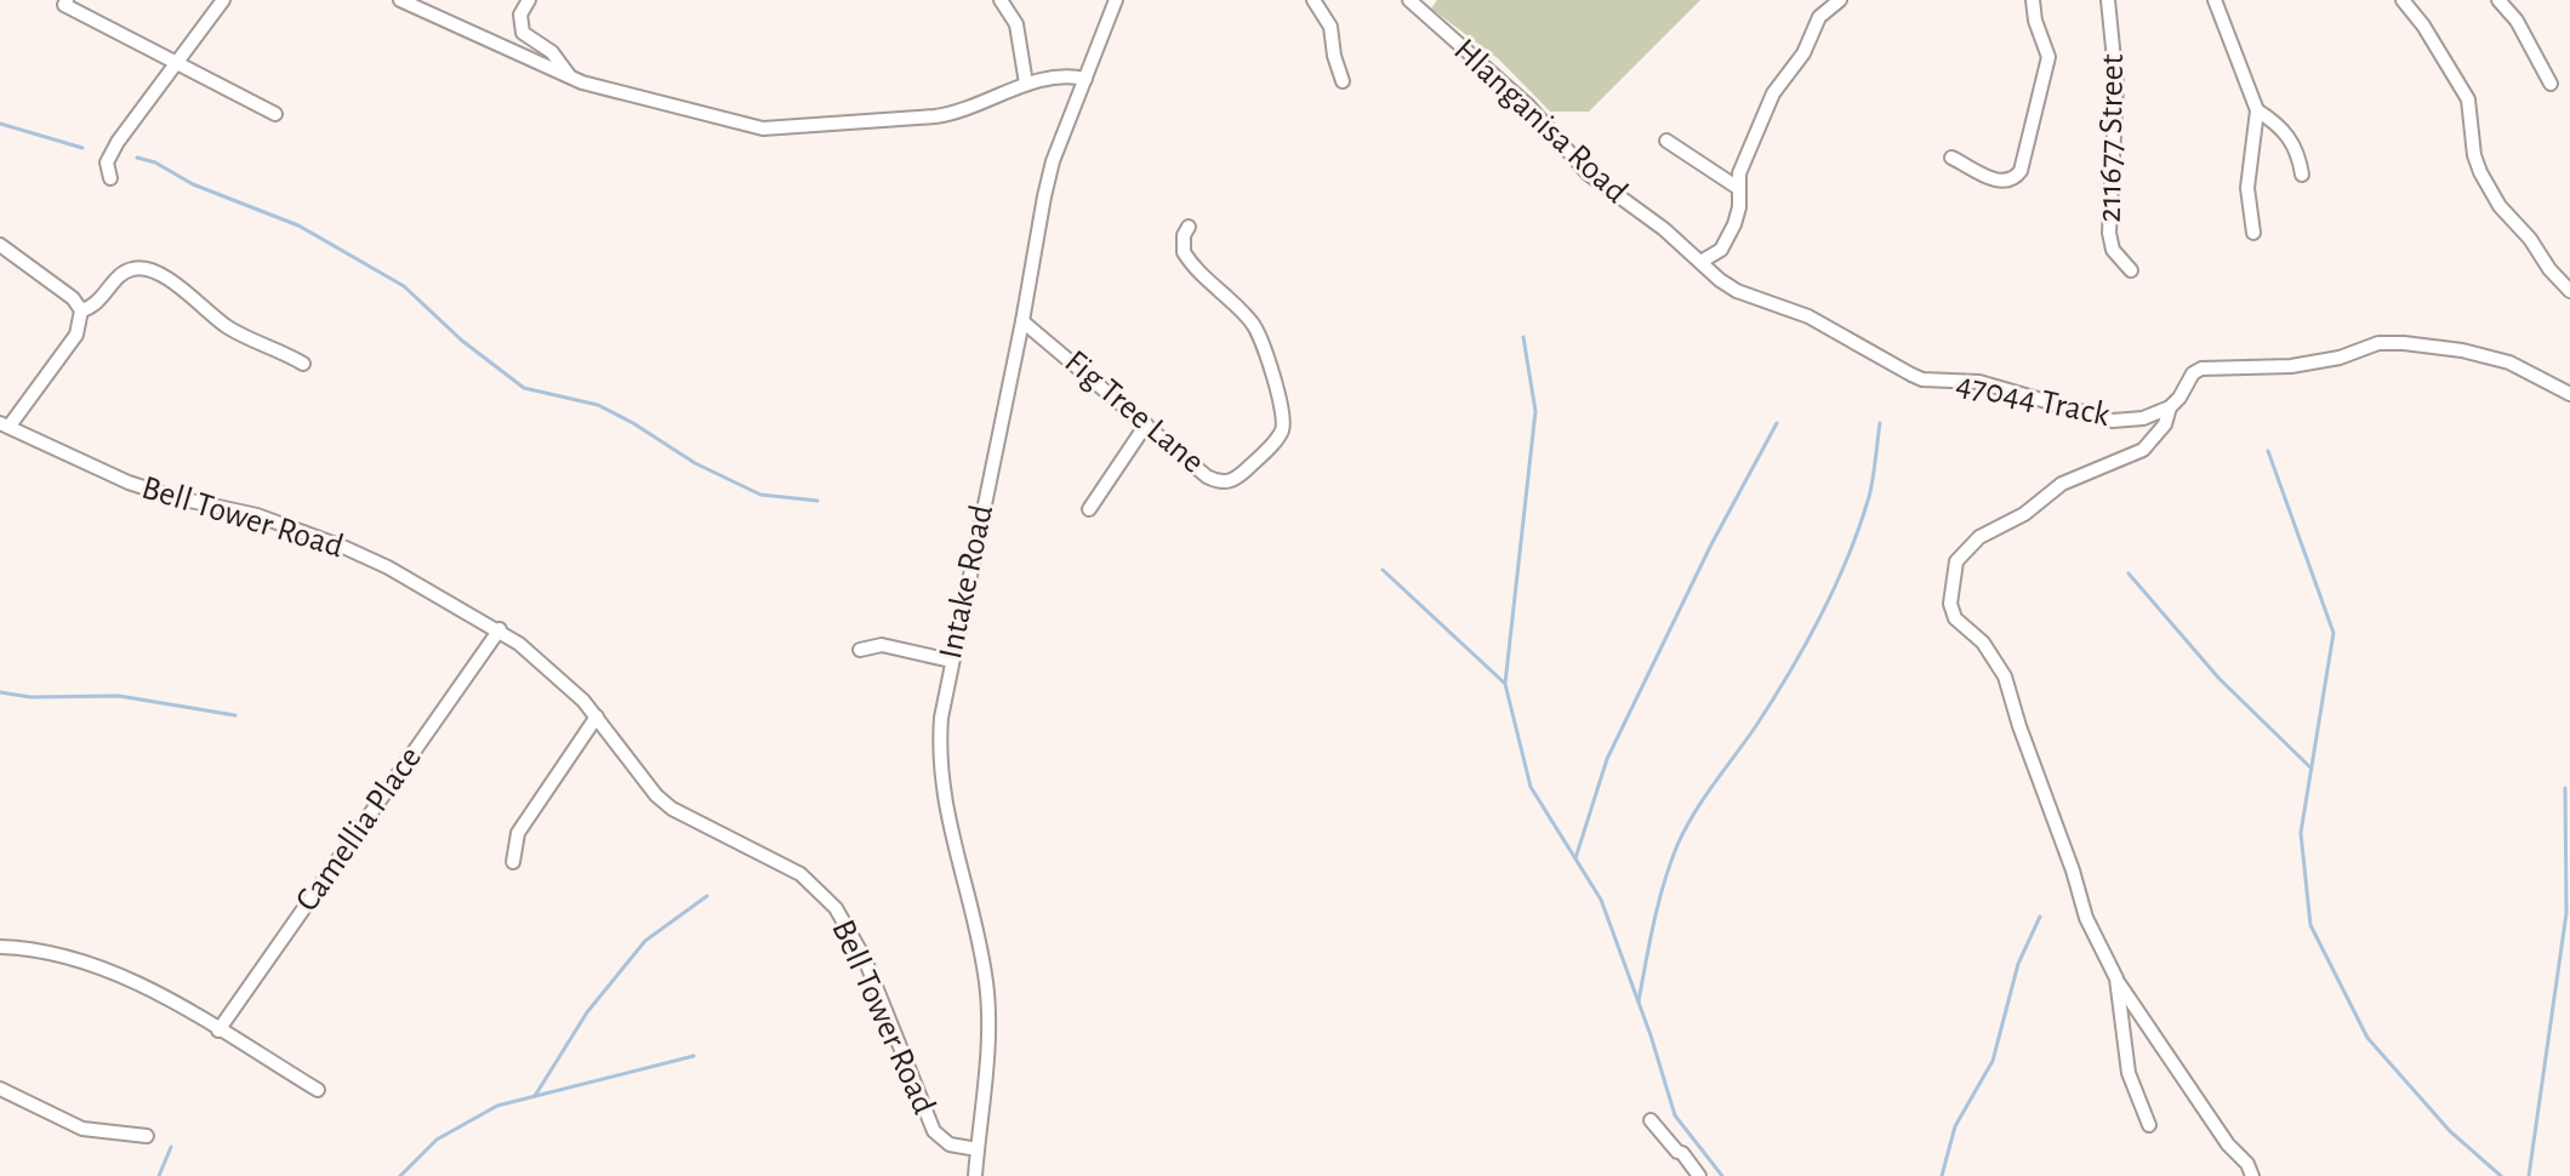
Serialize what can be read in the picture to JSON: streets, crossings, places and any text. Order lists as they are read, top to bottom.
{
  "streets": {
    "street": [
      "Hlanganisa Road",
      "211677 Street",
      "47044 Track",
      "Fig Tree Lane",
      "Bell Tower Road",
      "Intake Road",
      "Camellia Place"
    ]
  },
  "crossings": [
    ["Hlanganisa Road", "47044 Track"],
    ["Fig Tree Lane", "Intake Road"],
    ["Bell Tower Road", "Intake Road"],
    ["Bell Tower Road", "Camellia Place"]
  ]
}
